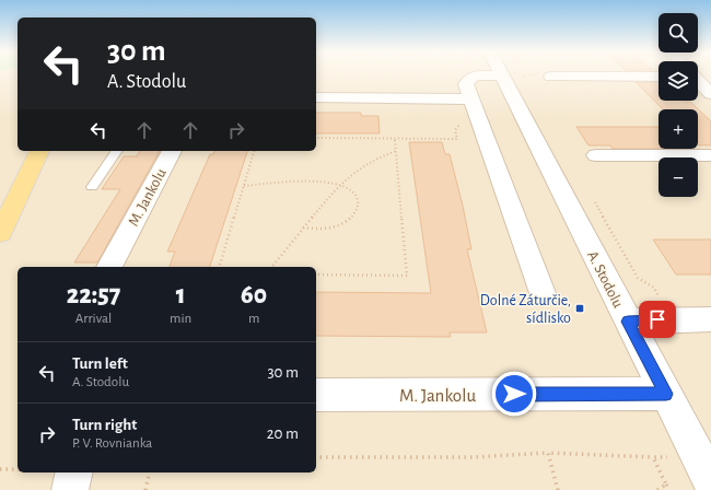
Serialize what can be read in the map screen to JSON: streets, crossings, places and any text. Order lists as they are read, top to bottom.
{
  "streets": {
    "street": ["M. Jankolu", "A. Stodolu"]
  },
  "crossings": [
    ["M. Jankolu", "A. Stodolu"]
  ],
  "places": {
    "transit": ["Dolné Záturčie, sídlisko"]
  },
  "page": {
    "map_buttons": ["+", "−"],
    "turn": ["30 m", "A. Stodolu"],
    "eta": [
      "22:57",
      "Arrival",
      "1",
      "min",
      "60",
      "m"
    ],
    "list": [
      {
        "name": "Turn left",
        "note": "A. Stodolu",
        "value": "30 m"
      },
      {
        "name": "Turn right",
        "note": "P. V. Rovnianka",
        "value": "20 m"
      }
    ]
  }
}
